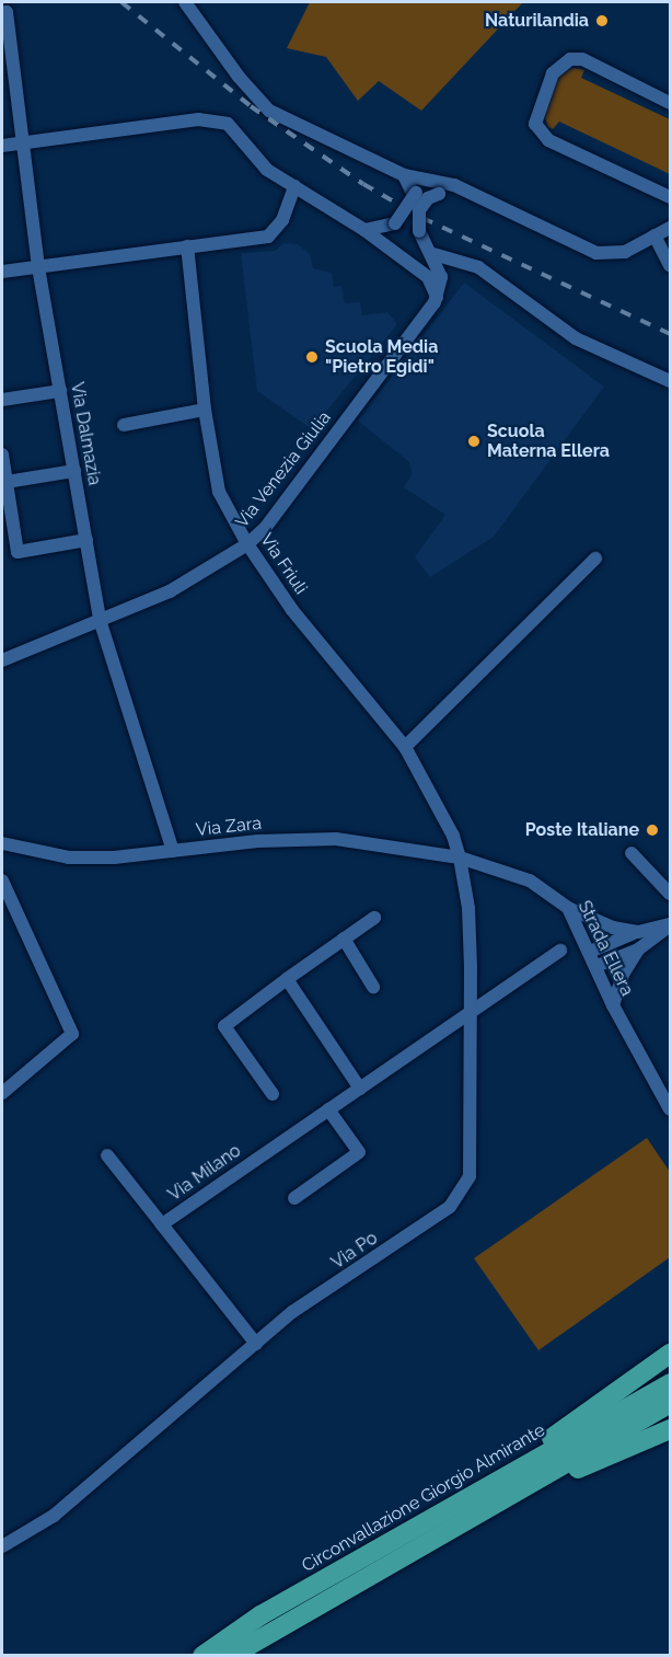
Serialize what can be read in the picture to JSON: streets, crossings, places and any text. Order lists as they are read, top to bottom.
{
  "streets": {
    "highway": ["Circonvallazione Giorgio Almirante"],
    "street": [
      "Via Dalmazia",
      "Via Venezia Giulia",
      "Via Friuli",
      "Via Zara",
      "Strada Ellera",
      "Via Milano",
      "Via Po"
    ]
  },
  "crossings": [
    ["Via Dalmazia", "Via Venezia Giulia"],
    ["Via Dalmazia", "Via Zara"],
    ["Via Venezia Giulia", "Via Friuli"],
    ["Via Friuli", "Via Zara"],
    ["Via Friuli", "Strada Ellera"],
    ["Via Friuli", "Via Po"],
    ["Via Zara", "Strada Ellera"],
    ["Via Zara", "Via Po"],
    ["Strada Ellera", "Via Po"],
    ["Via Milano", "Via Po"]
  ],
  "places": [
    "Naturilandia",
    "Scuola Media \"Pietro Egidi\"",
    "Scuola Materna Ellera",
    "Poste Italiane"
  ]
}
